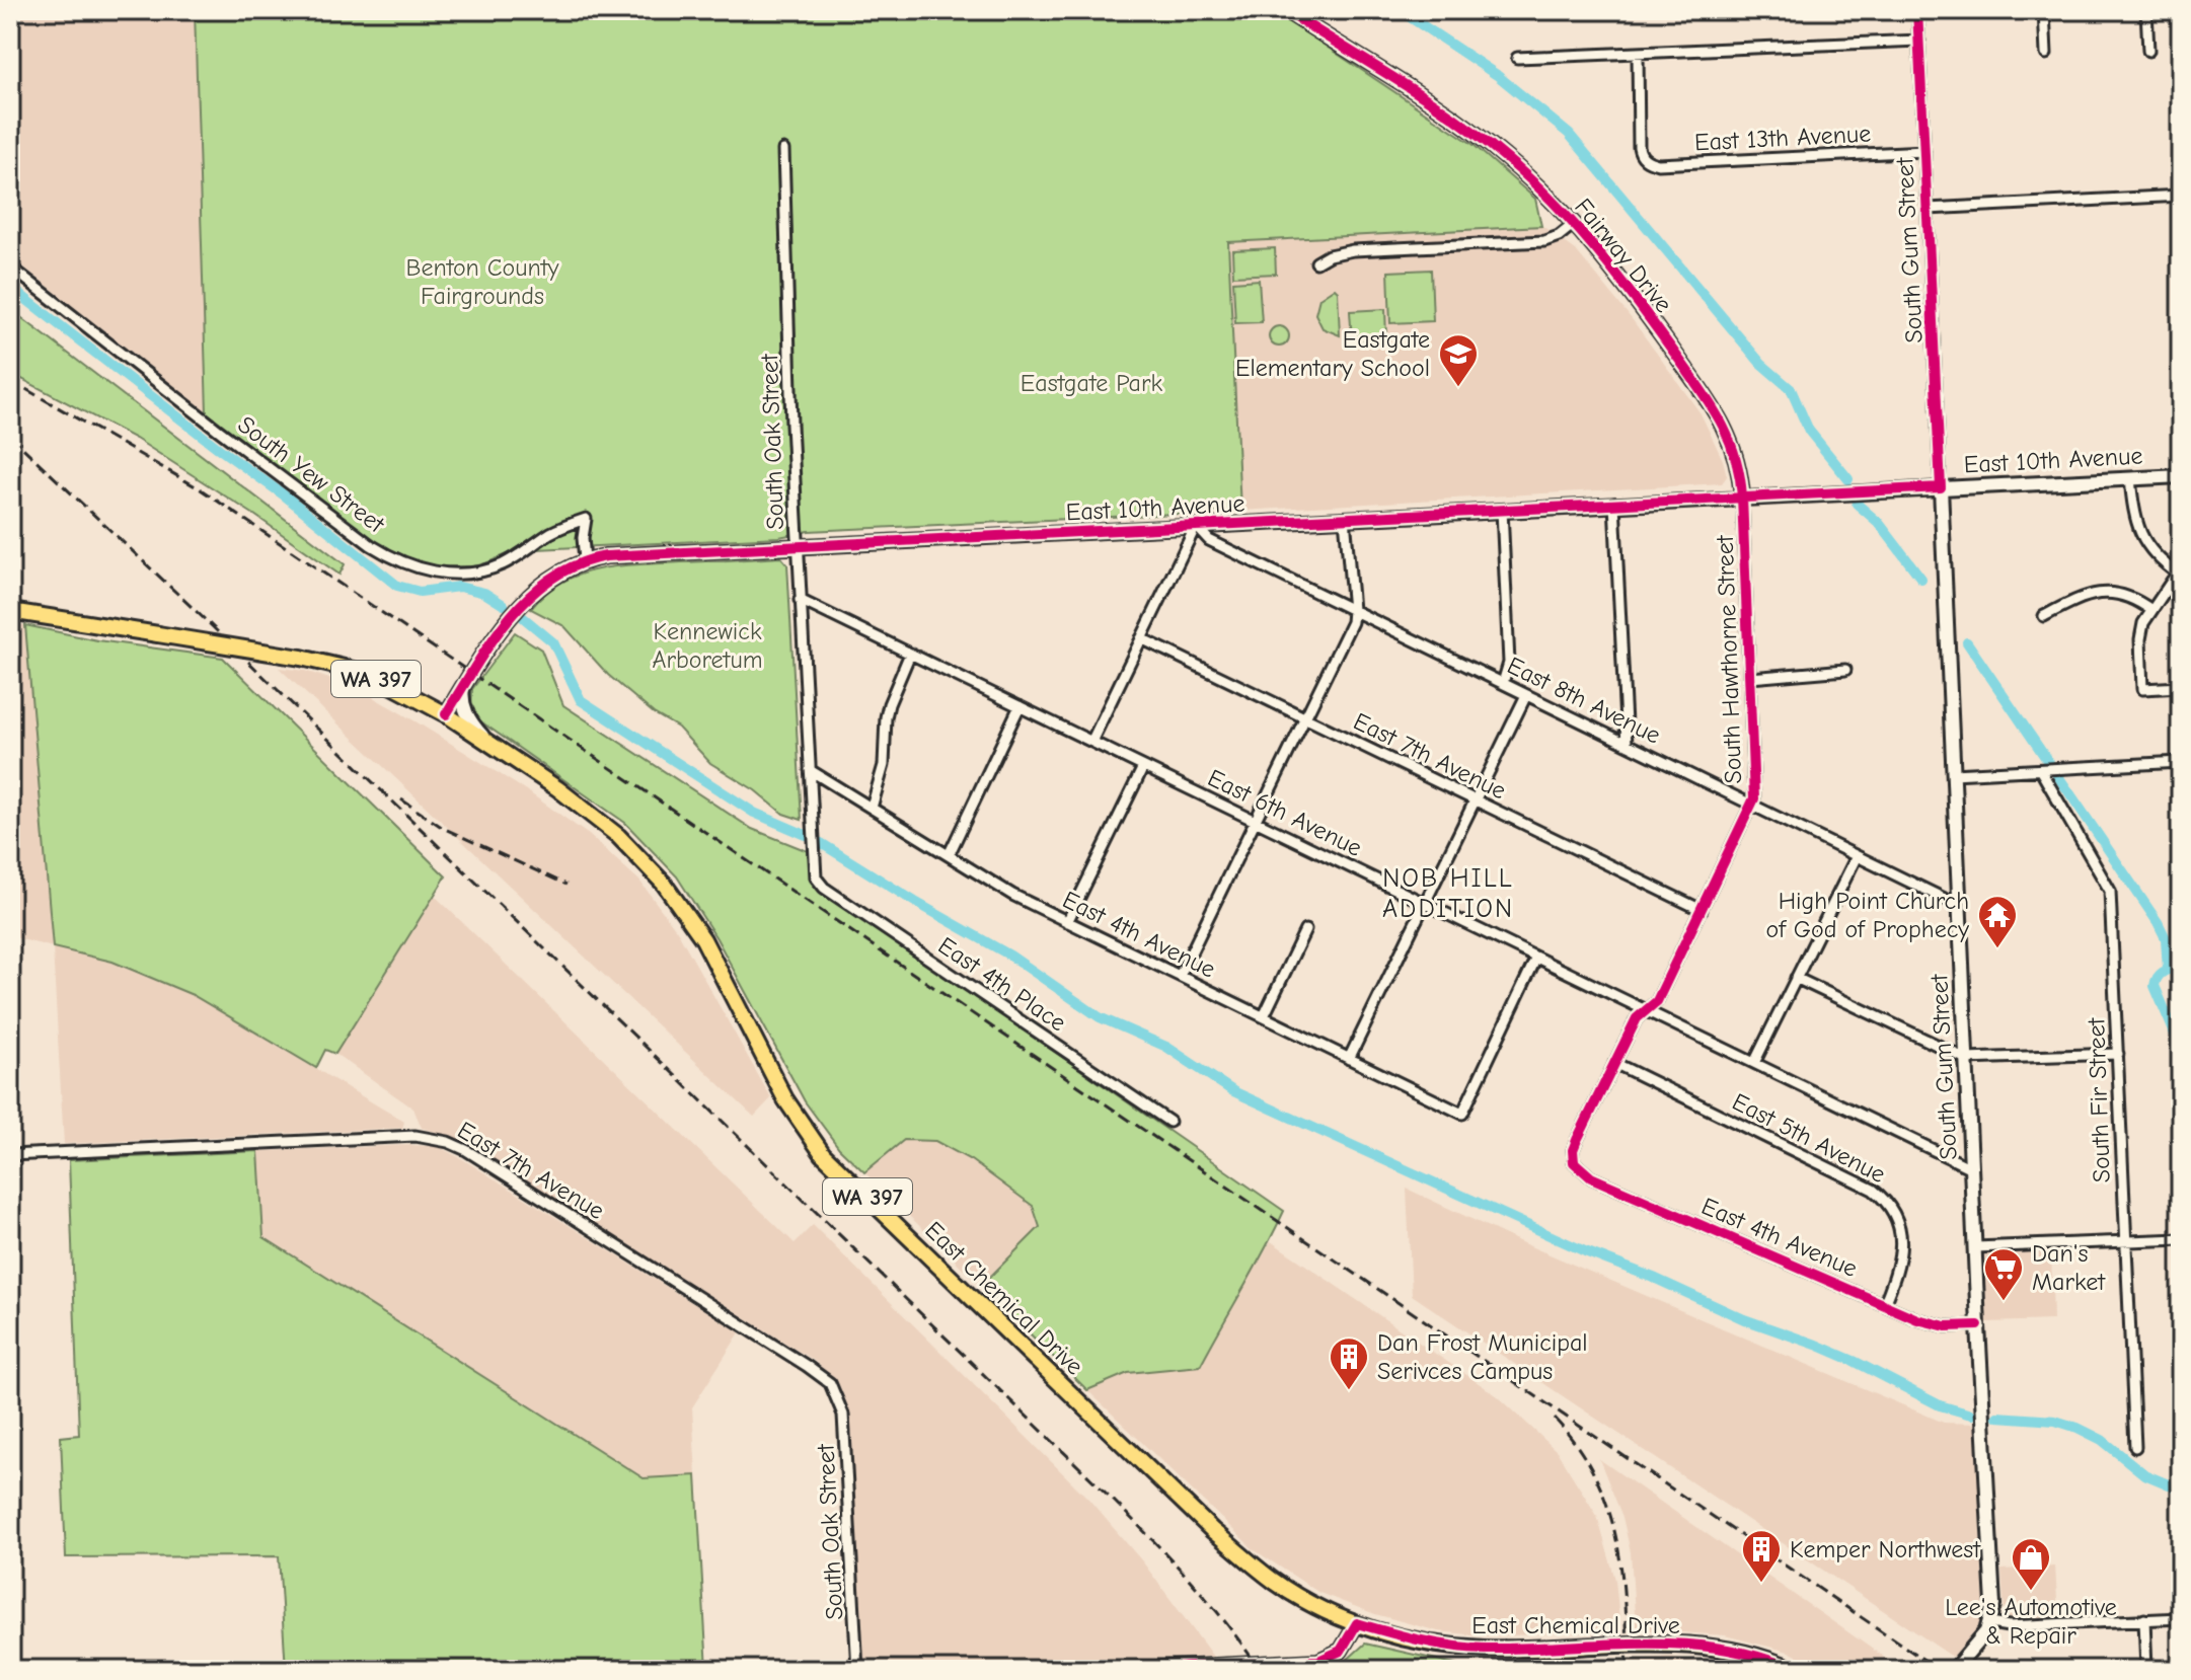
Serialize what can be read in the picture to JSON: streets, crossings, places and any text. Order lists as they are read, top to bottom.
{
  "streets": {
    "main road": ["WA 397", "East Chemical Drive"],
    "street": [
      "East 13th Avenue",
      "South Gum Street",
      "Fairway Drive",
      "South Oak Street",
      "East 10th Avenue",
      "South Yew Street",
      "South Hawthorne Street",
      "East 8th Avenue",
      "East 7th Avenue",
      "East 6th Avenue",
      "East 4th Avenue",
      "East 4th Place",
      "South Fir Street",
      "East 5th Avenue"
    ]
  },
  "crossings": [
    ["East 13th Avenue", "South Gum Street"],
    ["South Gum Street", "East 10th Avenue"],
    ["South Gum Street", "East 8th Avenue"],
    ["South Gum Street", "East 6th Avenue"],
    ["South Gum Street", "East 4th Avenue"],
    ["Fairway Drive", "East 10th Avenue"],
    ["Fairway Drive", "South Hawthorne Street"],
    ["South Oak Street", "East 10th Avenue"],
    ["South Oak Street", "East 7th Avenue"],
    ["South Oak Street", "East 6th Avenue"],
    ["South Oak Street", "East 4th Avenue"],
    ["South Oak Street", "East 4th Place"],
    ["East 10th Avenue", "South Yew Street"],
    ["East 10th Avenue", "South Hawthorne Street"],
    ["East 10th Avenue", "East 8th Avenue"],
    ["East 10th Avenue", "East Chemical Drive"],
    ["South Hawthorne Street", "East 8th Avenue"],
    ["South Hawthorne Street", "East 7th Avenue"],
    ["South Hawthorne Street", "East 6th Avenue"],
    ["South Hawthorne Street", "East 4th Avenue"],
    ["South Hawthorne Street", "East 5th Avenue"],
    ["East 6th Avenue", "East 4th Avenue"],
    ["East 4th Avenue", "East 5th Avenue"]
  ],
  "districts": ["NOB HILL ADDITION"],
  "parks": ["Benton County Fairgrounds", "Eastgate Park", "Kennewick Arboretum"],
  "places": {
    "school or university": ["Eastgate Elementary School"],
    "temple": ["High Point Church of God of Prophecy"],
    "supermarket": ["Dan's Market"],
    "building": ["Dan Frost Municipal Serivces Campus", "Kemper Northwest"],
    "shop": ["Lee's Automotive & Repair"]
  }
}
